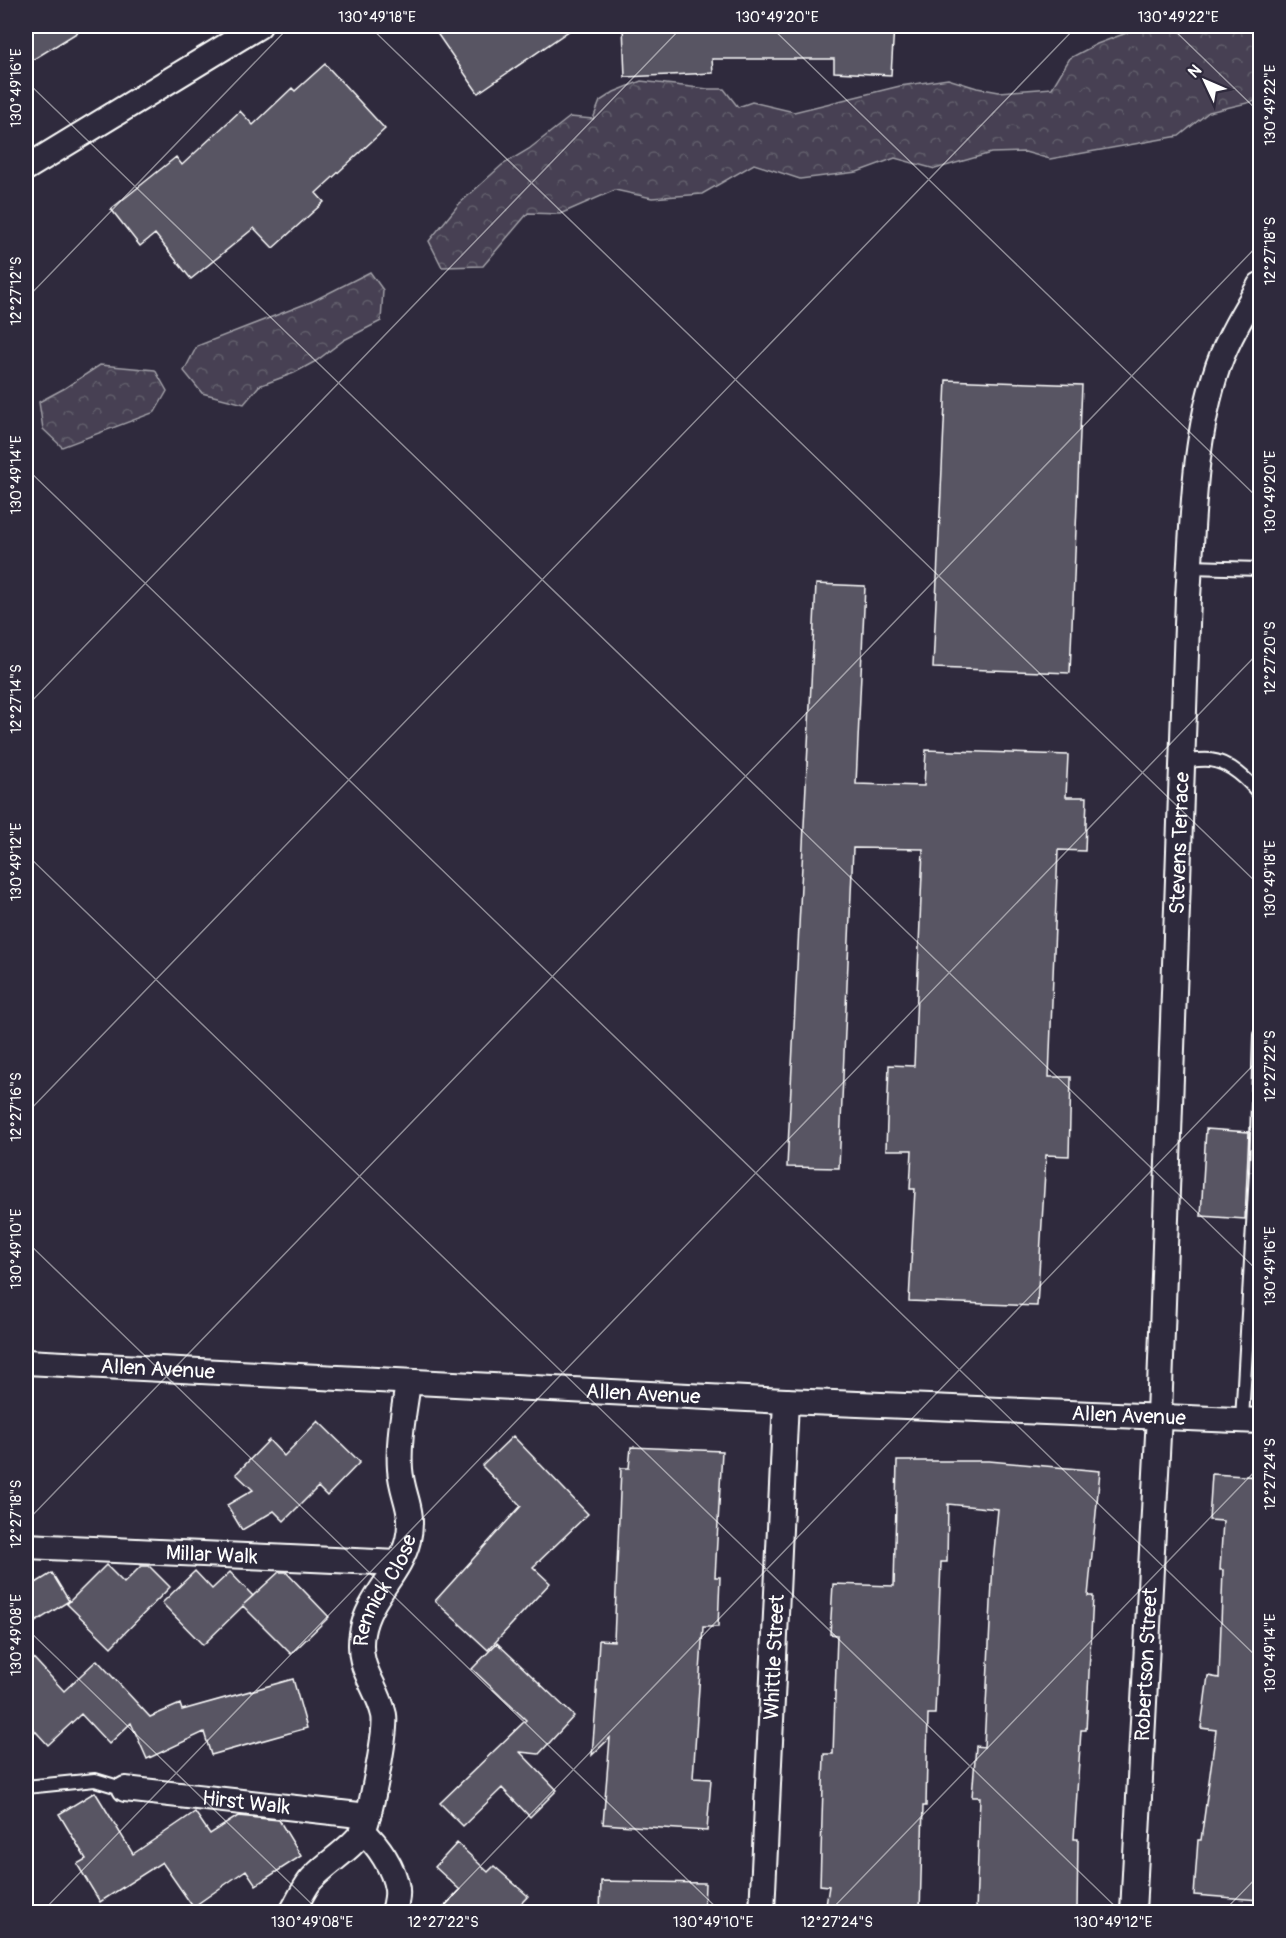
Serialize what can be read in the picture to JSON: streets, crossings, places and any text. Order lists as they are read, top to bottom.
{
  "streets": {
    "street": [
      "Stevens Terrace",
      "Allen Avenue",
      "Millar Walk",
      "Rennick Close",
      "Whittle Street",
      "Robertson Street",
      "Hirst Walk"
    ]
  },
  "crossings": [
    ["Stevens Terrace", "Allen Avenue"],
    ["Stevens Terrace", "Robertson Street"],
    ["Allen Avenue", "Rennick Close"],
    ["Allen Avenue", "Whittle Street"],
    ["Allen Avenue", "Robertson Street"],
    ["Millar Walk", "Rennick Close"],
    ["Rennick Close", "Hirst Walk"]
  ],
  "north": "top left",
  "coordinates": [
    "130°49'18\"E",
    "130°49'20\"E",
    "130°49'22\"E",
    "130°49'16\"E",
    "12°27'18\"S",
    "12°27'12\"S",
    "130°49'14\"E",
    "12°27'20\"S",
    "12°27'14\"S",
    "130°49'12\"E",
    "12°27'22\"S",
    "12°27'16\"S",
    "130°49'10\"E",
    "12°27'24\"S",
    "130°49'08\"E"
  ]
}
